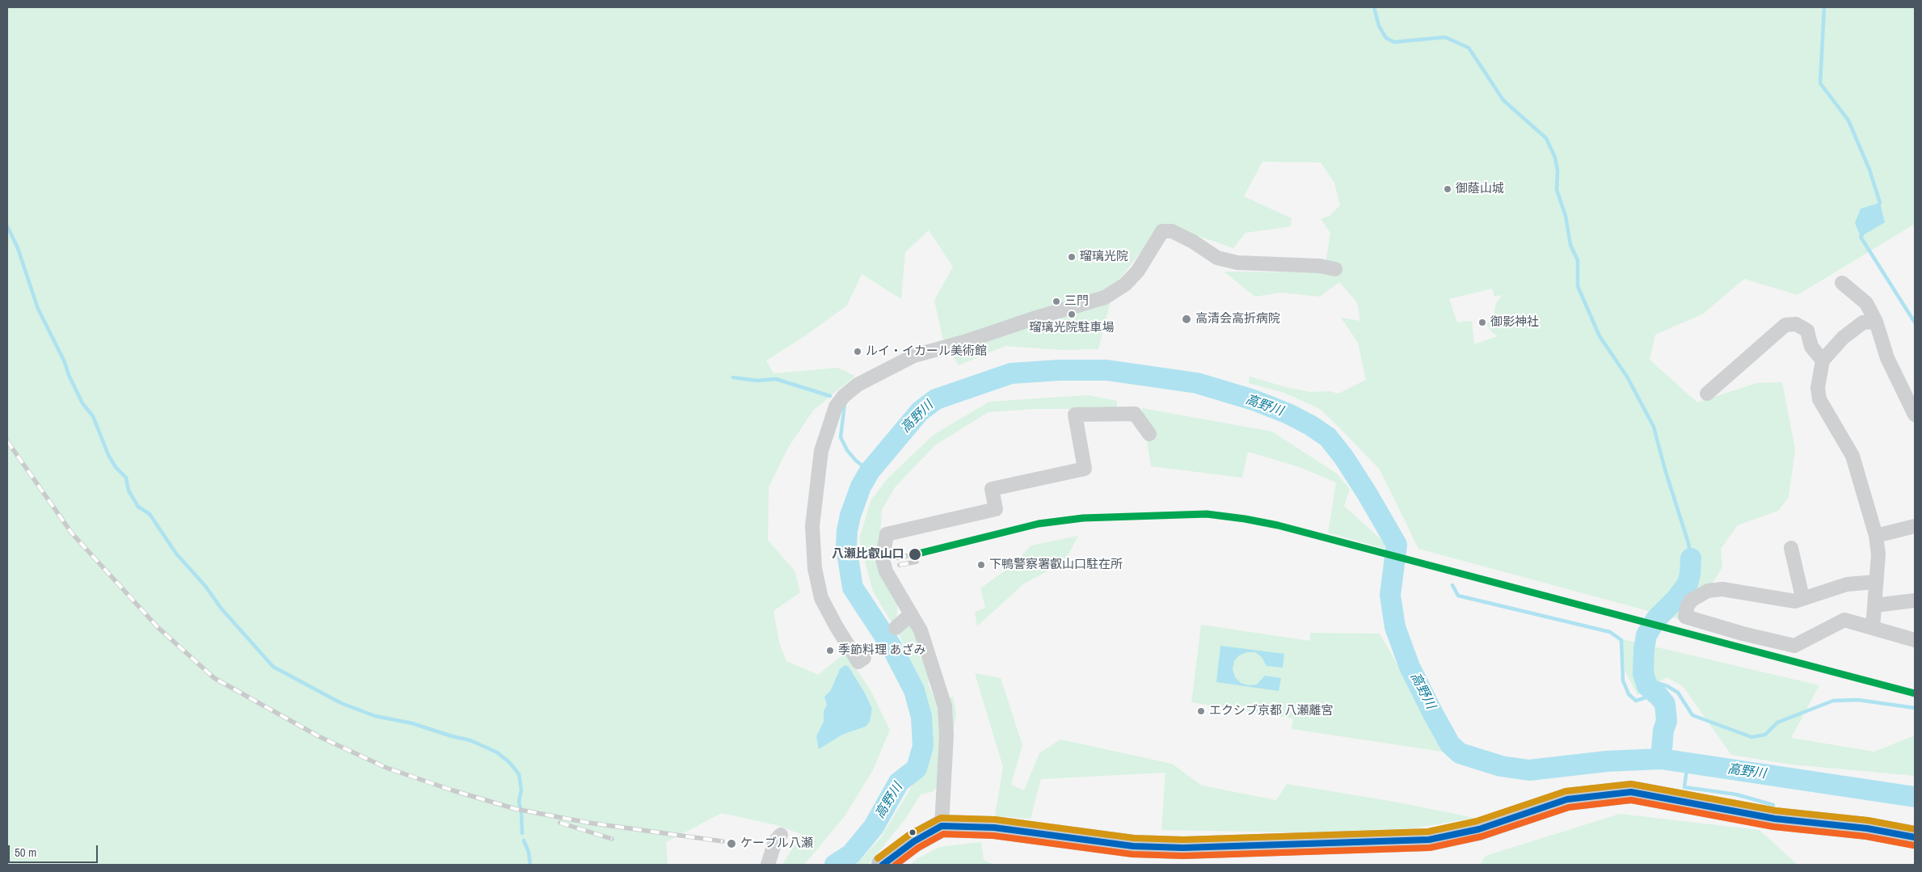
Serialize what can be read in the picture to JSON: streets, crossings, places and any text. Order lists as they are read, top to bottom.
{
  "water": ["高野川"],
  "places": [
    "御蔭山城",
    "瑠璃光院",
    "三門",
    "瑠璃光院駐車場",
    "高清会高折病院",
    "御影神社",
    "ルイ・イカール美術館",
    "八瀬比叡山口",
    "下鴨警察署叡山口駐在所",
    "季節料理 あざみ",
    "エクシブ京都 八瀬離宮",
    "ケーブル八瀬"
  ],
  "scale_bar": "50 m"
}
